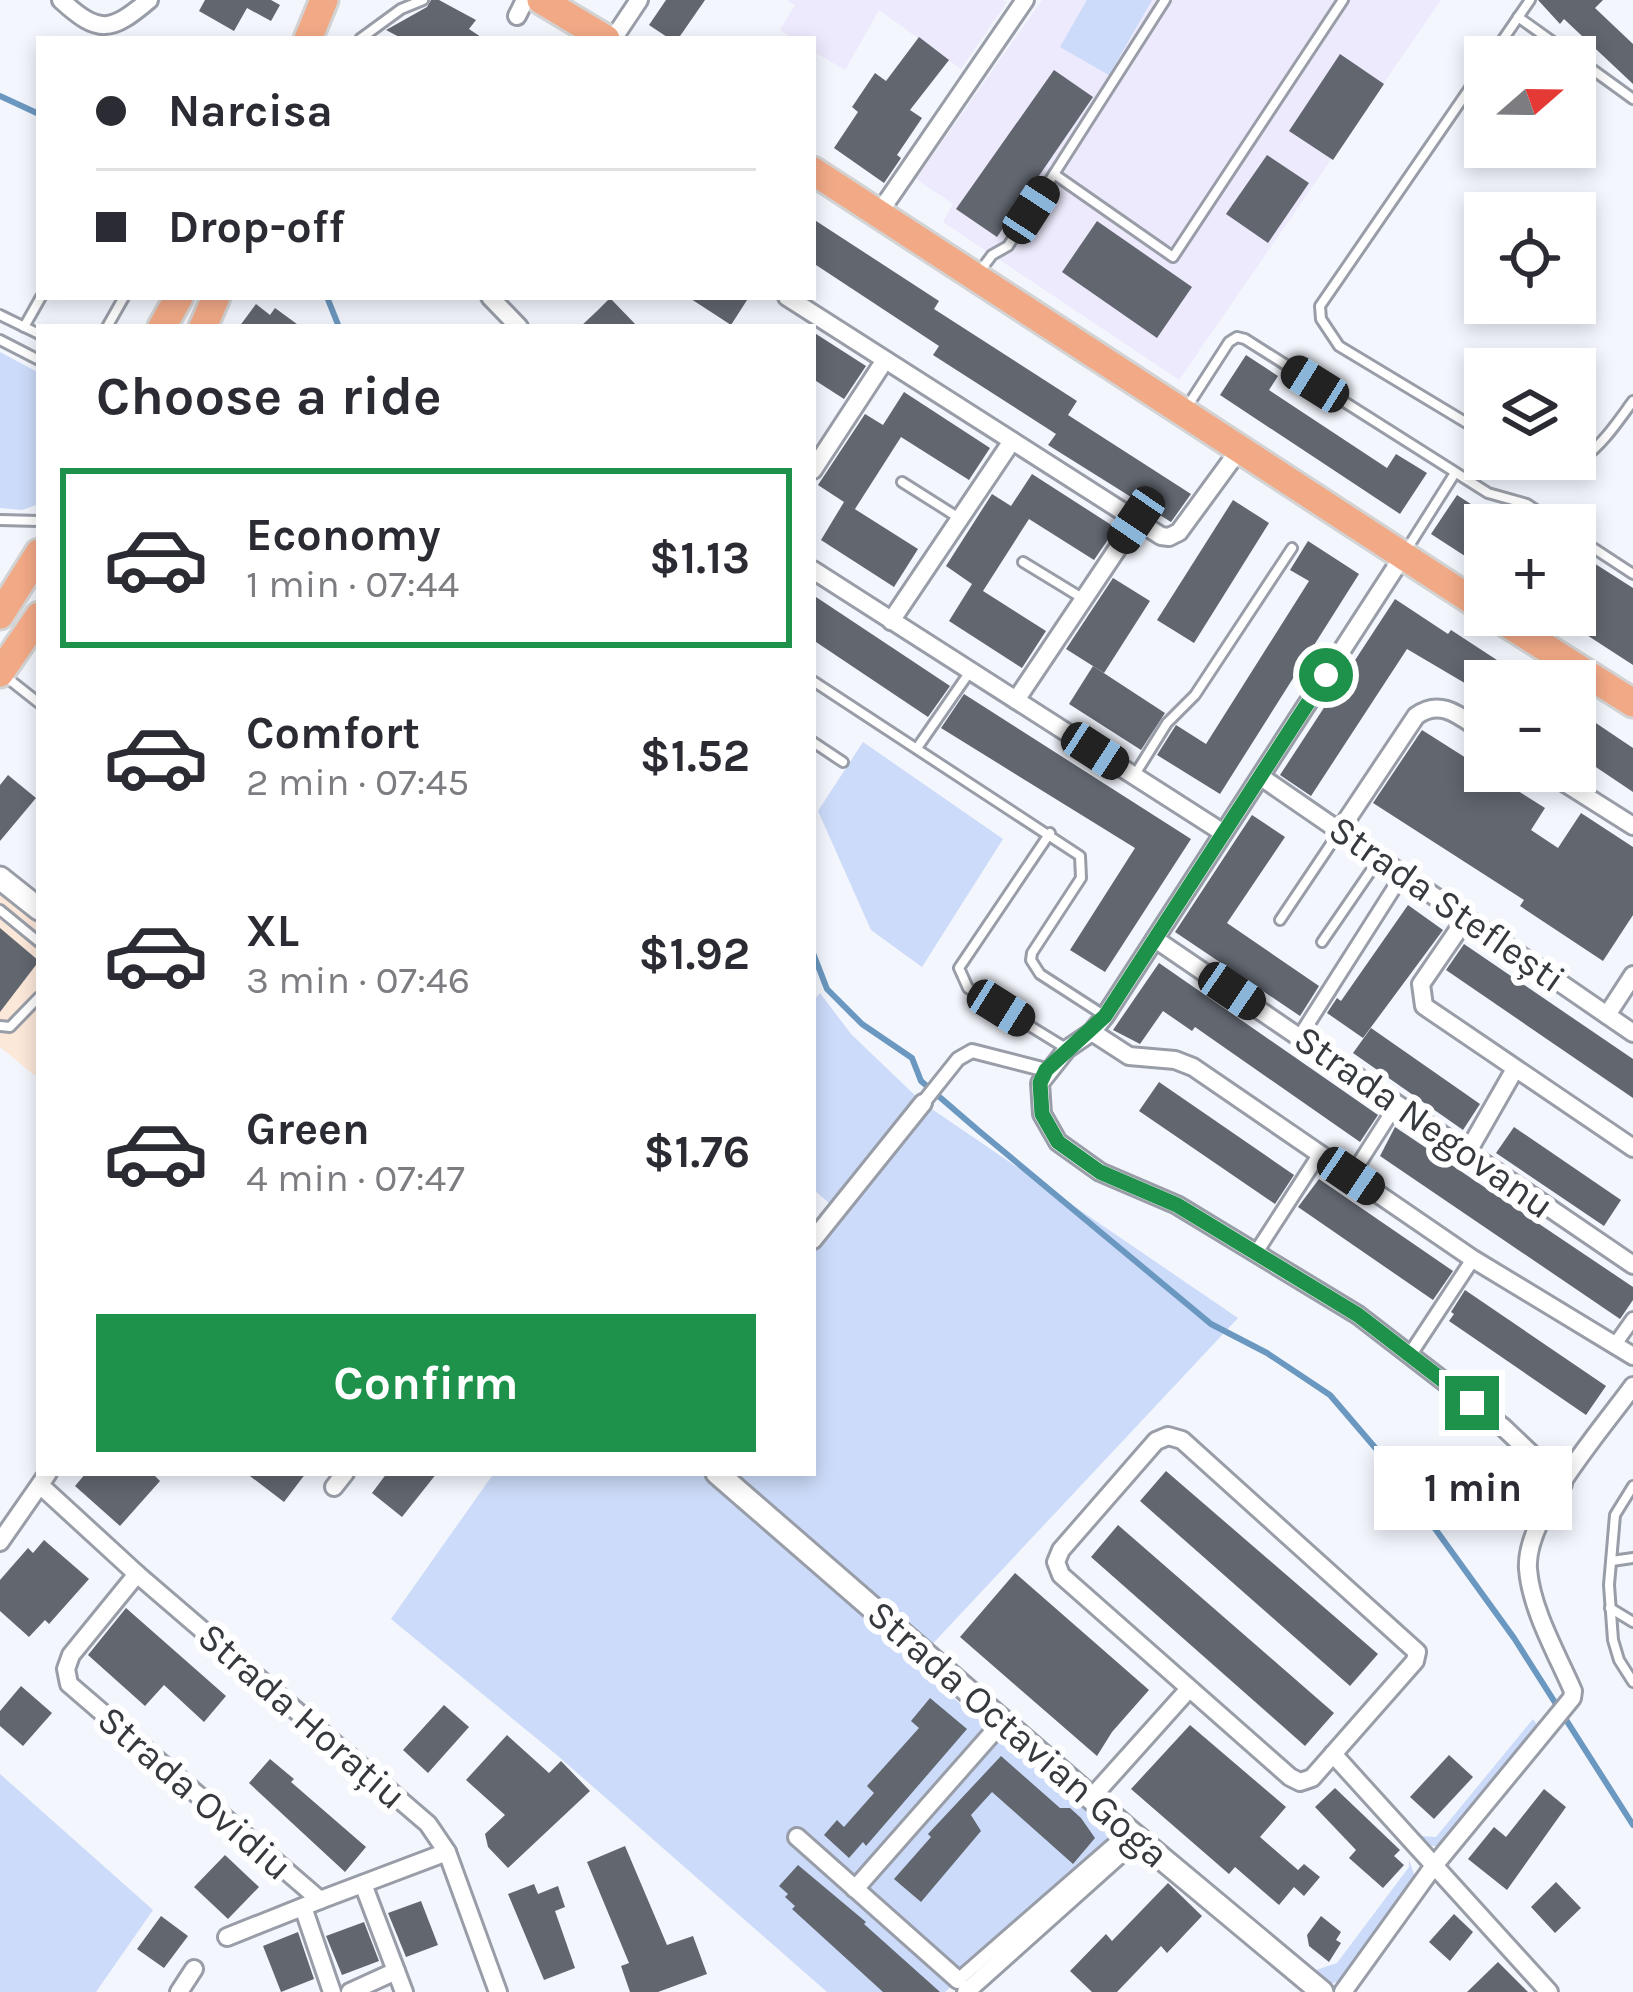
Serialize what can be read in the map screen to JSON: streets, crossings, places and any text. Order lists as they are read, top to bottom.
{
  "streets": {
    "street": [
      "Strada Steflești",
      "Strada Negovanu",
      "Strada Horațiu",
      "Strada Octavian Goga",
      "Strada Ovidiu"
    ]
  },
  "crossings": [
    ["Strada Horațiu", "Strada Ovidiu"]
  ],
  "north": "right",
  "page": {
    "map_buttons": ["+", "−"],
    "banner": ["Narcisa", "Drop-off"],
    "heading": "Choose a ride",
    "list": [
      {
        "name": "Economy",
        "note": "1 min · 07:44",
        "value": "$1.13"
      },
      {
        "name": "Comfort",
        "note": "2 min · 07:45",
        "value": "$1.52"
      },
      {
        "name": "XL",
        "note": "3 min · 07:46",
        "value": "$1.92"
      },
      {
        "name": "Green",
        "note": "4 min · 07:47",
        "value": "$1.76"
      }
    ],
    "buttons": "Confirm",
    "bubble": "1 min"
  }
}
